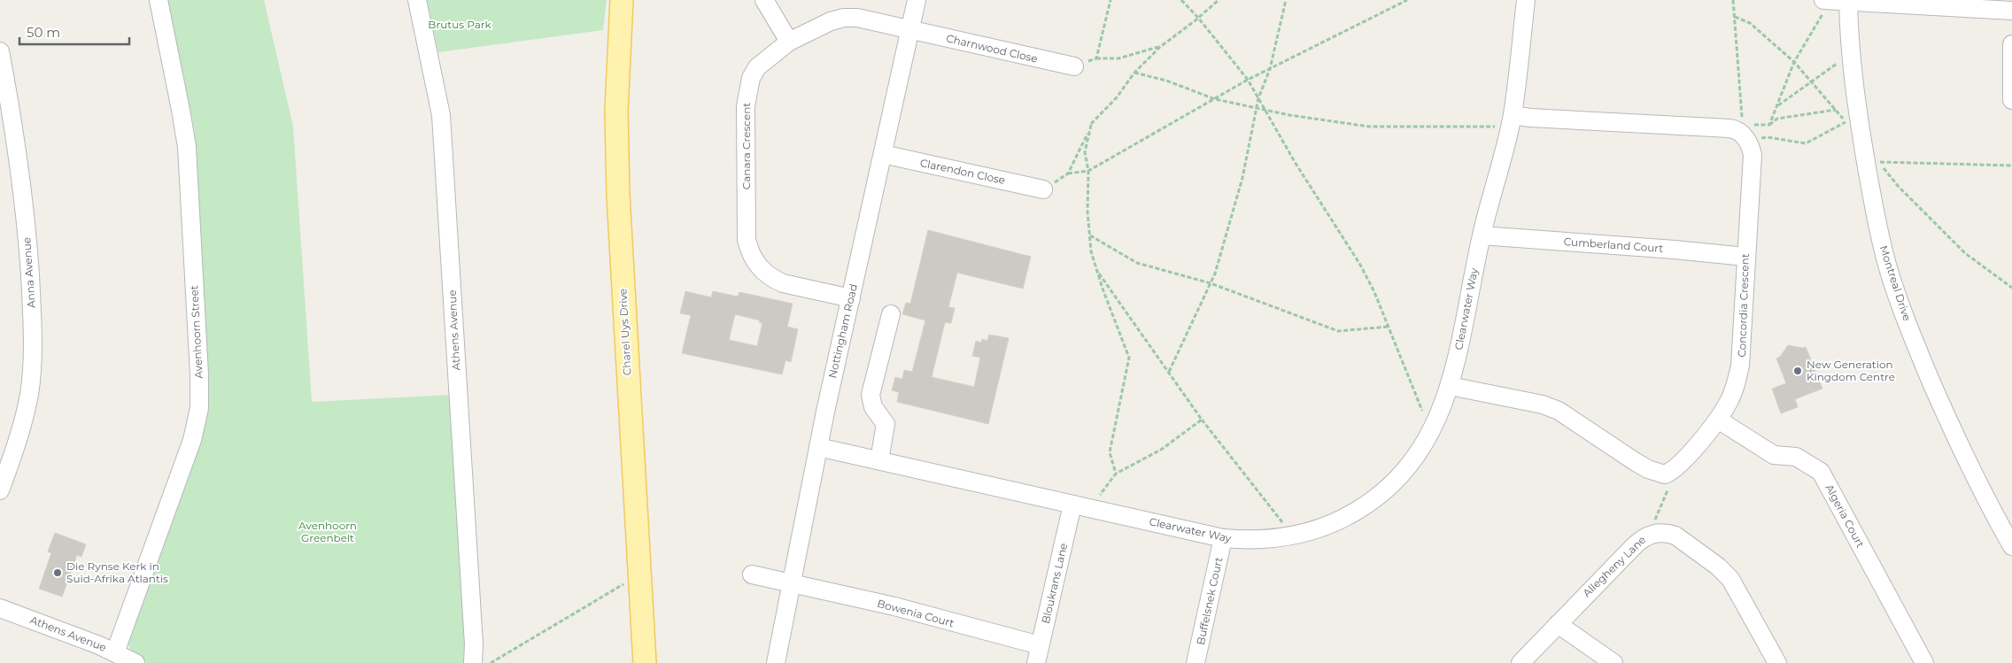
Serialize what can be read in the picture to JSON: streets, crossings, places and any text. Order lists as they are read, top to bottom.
{
  "streets": {
    "main road": ["Charel Uys Drive"],
    "street": [
      "Charnwood Close",
      "Canara Crescent",
      "Clarendon Close",
      "Cumberland Court",
      "Anna Avenue",
      "Montreal Drive",
      "Concordia Crescent",
      "Clearwater Way",
      "Athens Avenue",
      "Nottingham Road",
      "Avenhoorn Street",
      "Algeria Court",
      "Allegheny Lane",
      "Bloukrans Lane",
      "Buffelsnek Court",
      "Bowenia Court"
    ]
  },
  "crossings": [
    ["Charnwood Close", "Canara Crescent"],
    ["Charnwood Close", "Nottingham Road"],
    ["Canara Crescent", "Nottingham Road"],
    ["Clarendon Close", "Nottingham Road"],
    ["Cumberland Court", "Concordia Crescent"],
    ["Cumberland Court", "Clearwater Way"],
    ["Concordia Crescent", "Algeria Court"],
    ["Clearwater Way", "Nottingham Road"],
    ["Clearwater Way", "Bloukrans Lane"],
    ["Clearwater Way", "Buffelsnek Court"],
    ["Athens Avenue", "Avenhoorn Street"],
    ["Nottingham Road", "Bowenia Court"],
    ["Bloukrans Lane", "Bowenia Court"]
  ],
  "parks": ["Brutus Park", "Avenhoorn Greenbelt"],
  "places": ["New Generation Kingdom Centre", "Die Rynse Kerk in Suid-Afrika Atlantis"],
  "scale_bar": "50 m"
}
